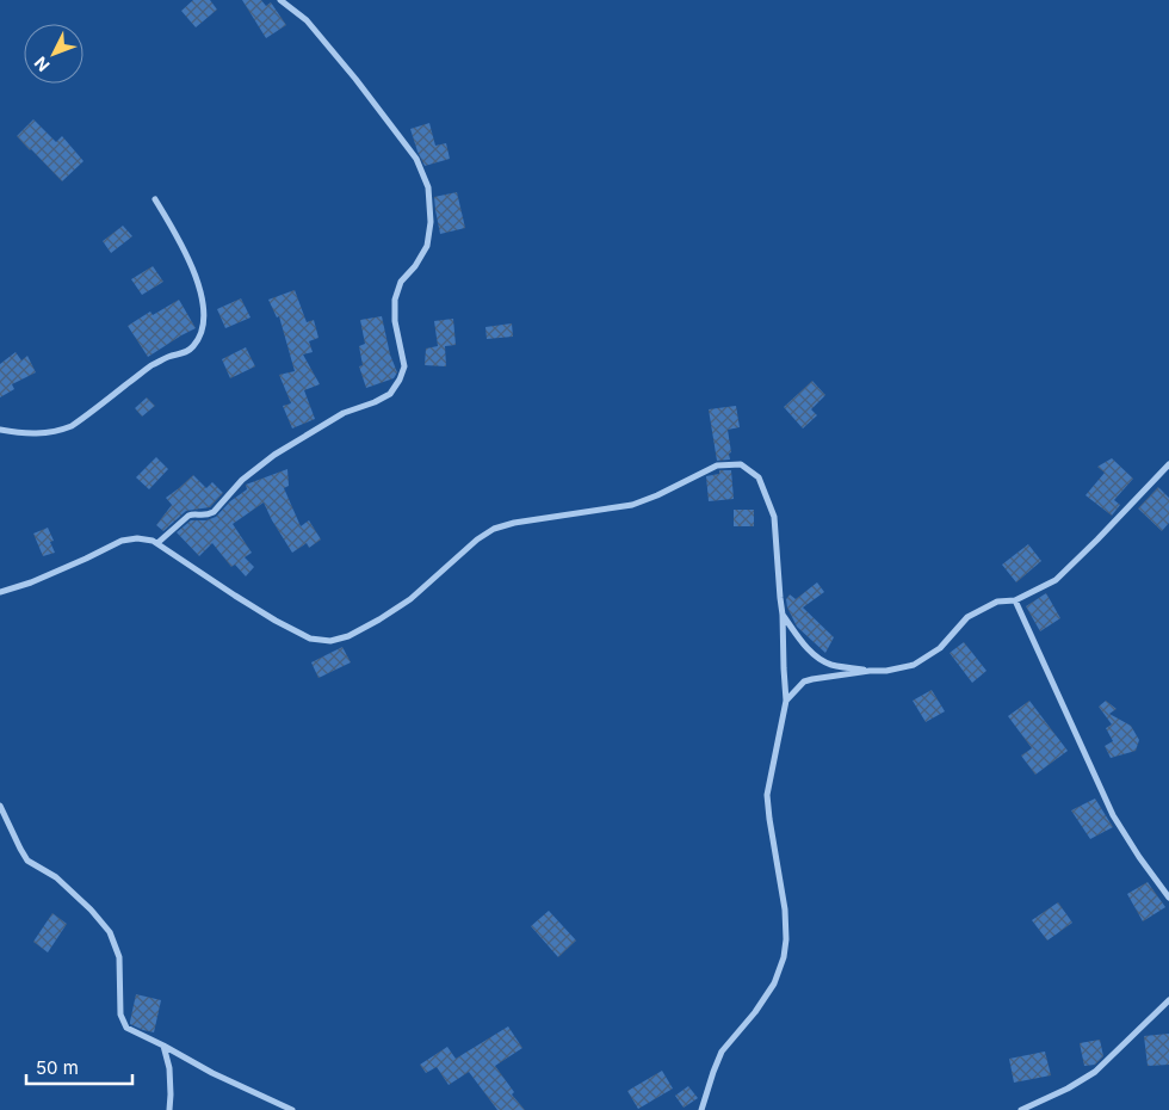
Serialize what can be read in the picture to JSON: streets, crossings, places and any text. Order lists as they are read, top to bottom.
{
  "scale_bar": "50 m",
  "north": "bottom left"
}
